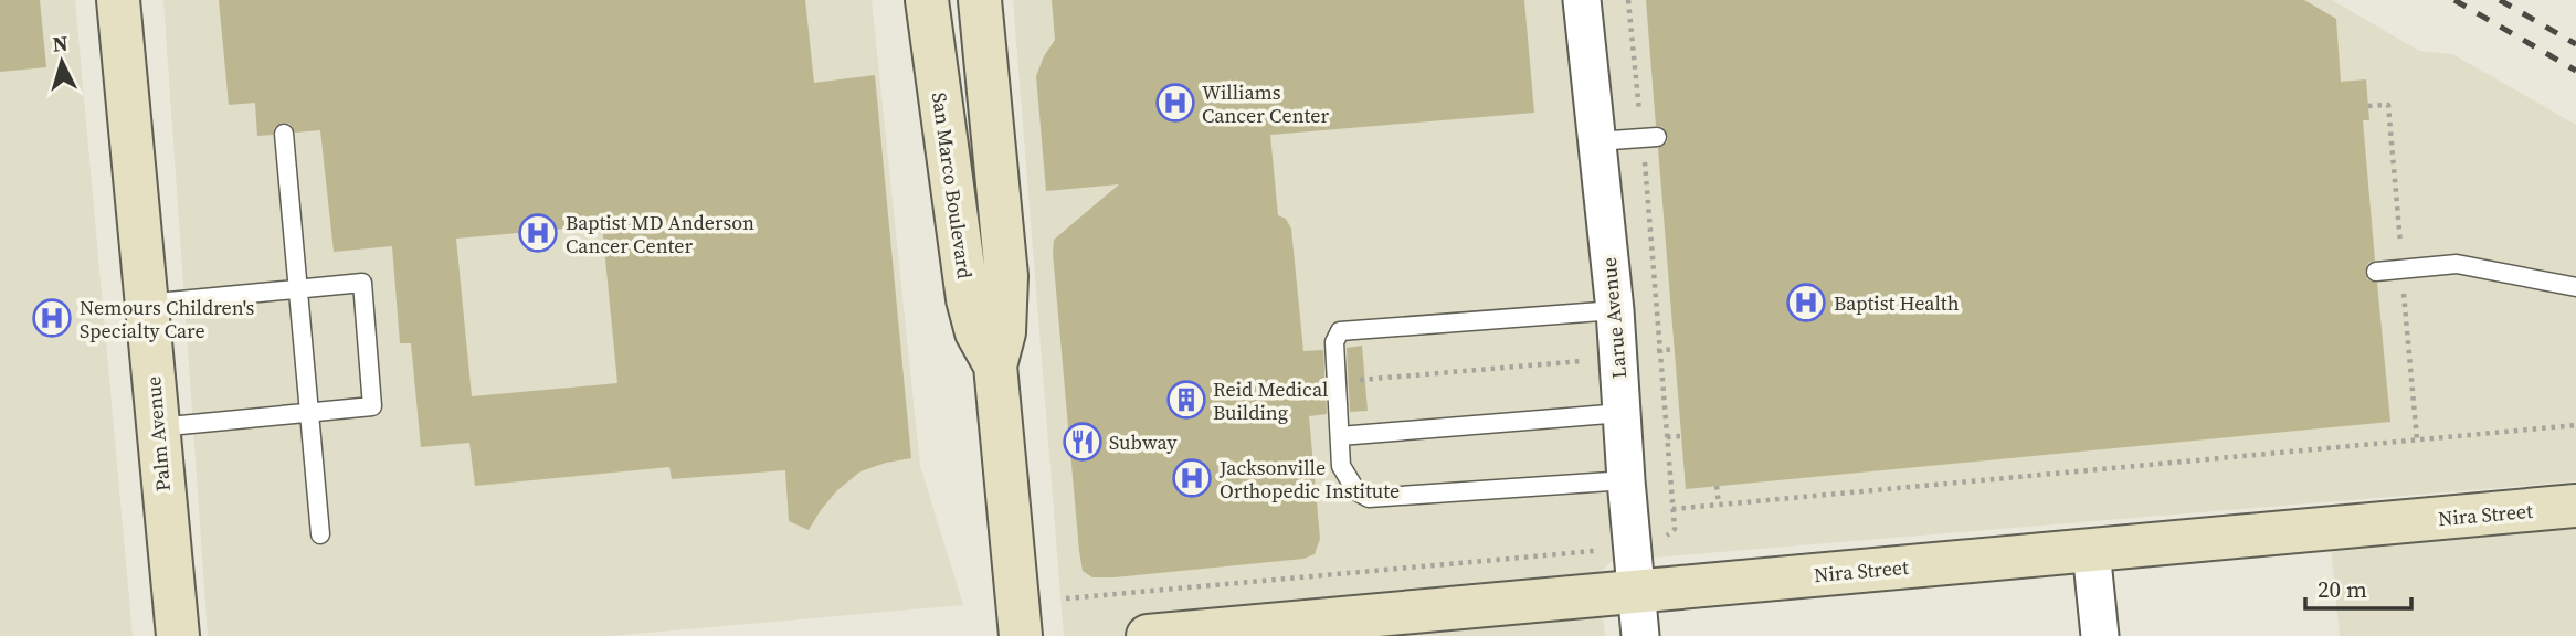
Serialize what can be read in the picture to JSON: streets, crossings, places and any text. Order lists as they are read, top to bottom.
{
  "streets": {
    "street": [
      "San Marco Boulevard",
      "Larue Avenue",
      "Palm Avenue",
      "Nira Street"
    ]
  },
  "crossings": [
    ["Larue Avenue", "Nira Street"]
  ],
  "places": {
    "hospital": [
      "Williams Cancer Center",
      "Baptist MD Anderson Cancer Center",
      "Baptist Health",
      "Nemours Children's Specialty Care",
      "Jacksonville Orthopedic Institute"
    ],
    "building": ["Reid Medical Building"],
    "restaurant": ["Subway"]
  },
  "scale_bar": "20 m",
  "north": "top"
}
